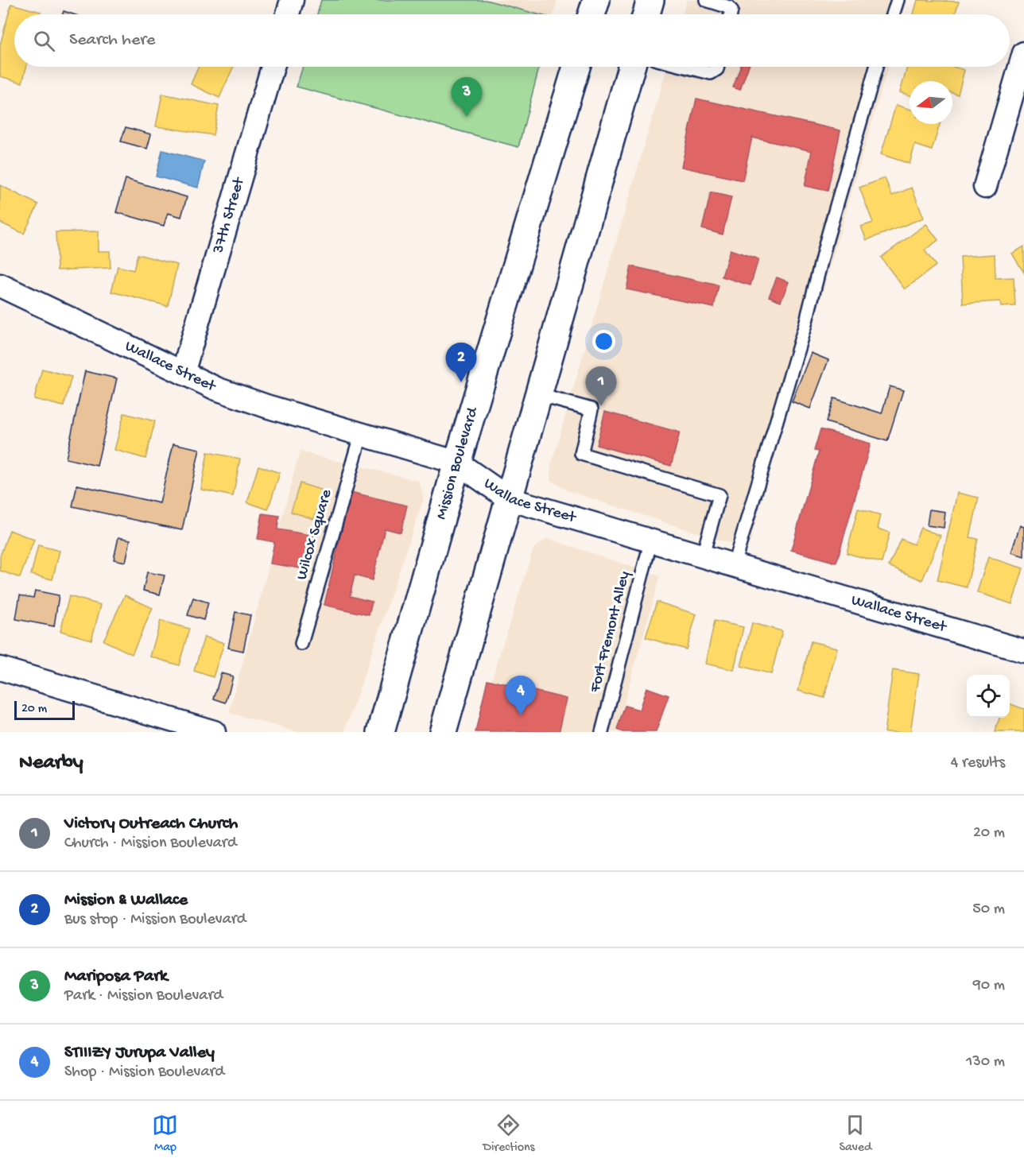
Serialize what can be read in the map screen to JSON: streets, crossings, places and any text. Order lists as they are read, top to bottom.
{
  "streets": {
    "main road": ["Mission Boulevard"],
    "street": ["37th Street", "Wallace Street"],
    "lane": ["Wilcox Square", "Fort Fremont Alley"]
  },
  "crossings": [
    ["37th Street", "Wallace Street"],
    ["Wallace Street", "Mission Boulevard"],
    ["Wallace Street", "Wilcox Square"],
    ["Wallace Street", "Fort Fremont Alley"]
  ],
  "scale_bar": "20 m",
  "north": "left",
  "page": {
    "search": "Search here",
    "pins": [
      "3",
      "2",
      "1",
      "4"
    ],
    "scale": "20 m",
    "heading": ["Nearby", "4 results"],
    "list": [
      {
        "mark": "1",
        "name": "Victory Outreach Church",
        "note": "Church · Mission Boulevard",
        "value": "20 m"
      },
      {
        "mark": "2",
        "name": "Mission & Wallace",
        "note": "Bus stop · Mission Boulevard",
        "value": "50 m"
      },
      {
        "mark": "3",
        "name": "Mariposa Park",
        "note": "Park · Mission Boulevard",
        "value": "90 m"
      },
      {
        "mark": "4",
        "name": "STIIIZY Jurupa Valley",
        "note": "Shop · Mission Boulevard",
        "value": "130 m"
      }
    ],
    "nav": ["Map", "Directions", "Saved"]
  }
}
